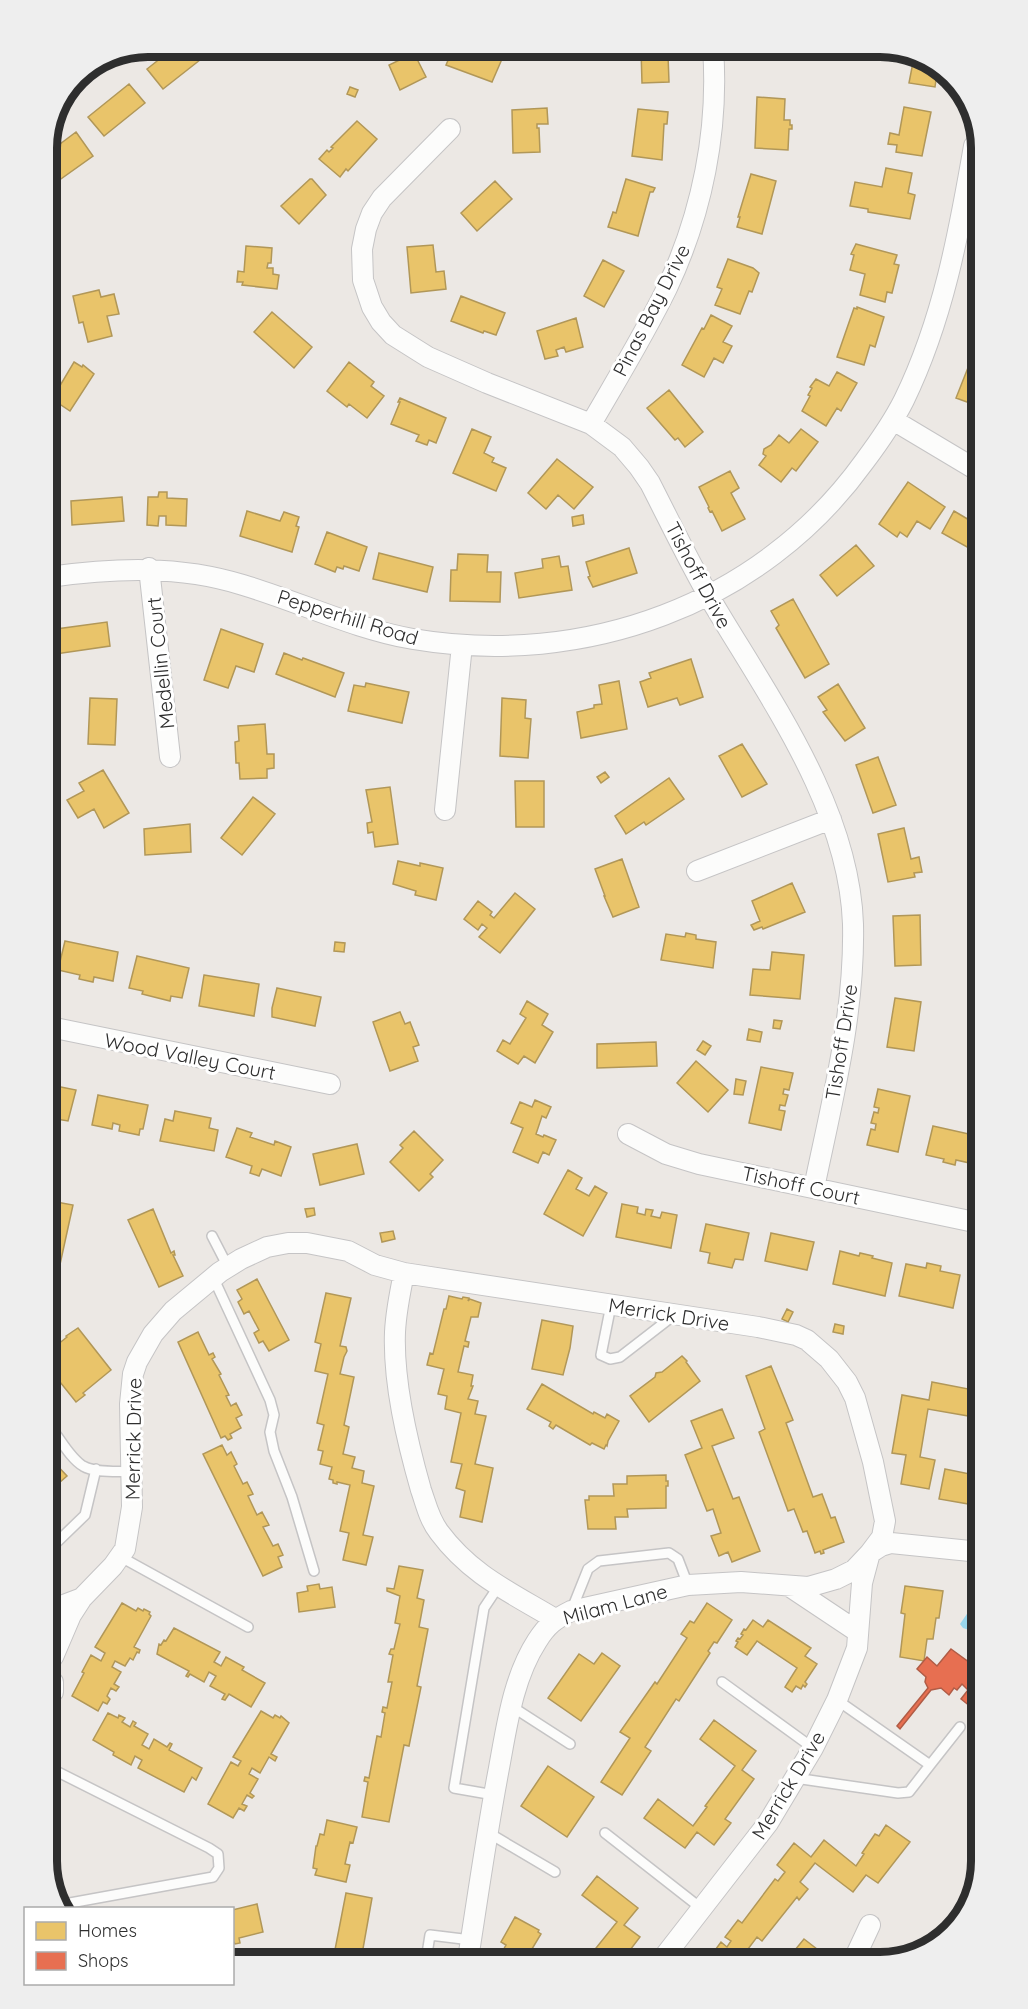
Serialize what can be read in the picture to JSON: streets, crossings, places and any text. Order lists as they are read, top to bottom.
{
  "streets": {
    "street": [
      "Pinas Bay Drive",
      "Tishoff Drive",
      "Pepperhill Road",
      "Medellin Court",
      "Wood Valley Court",
      "Tishoff Court",
      "Merrick Drive",
      "Milam Lane"
    ]
  },
  "crossings": [
    ["Pinas Bay Drive", "Tishoff Drive"],
    ["Tishoff Drive", "Pepperhill Road"],
    ["Tishoff Drive", "Tishoff Court"],
    ["Pepperhill Road", "Medellin Court"],
    ["Merrick Drive", "Milam Lane"]
  ],
  "legend": ["Homes", "Shops"]
}
